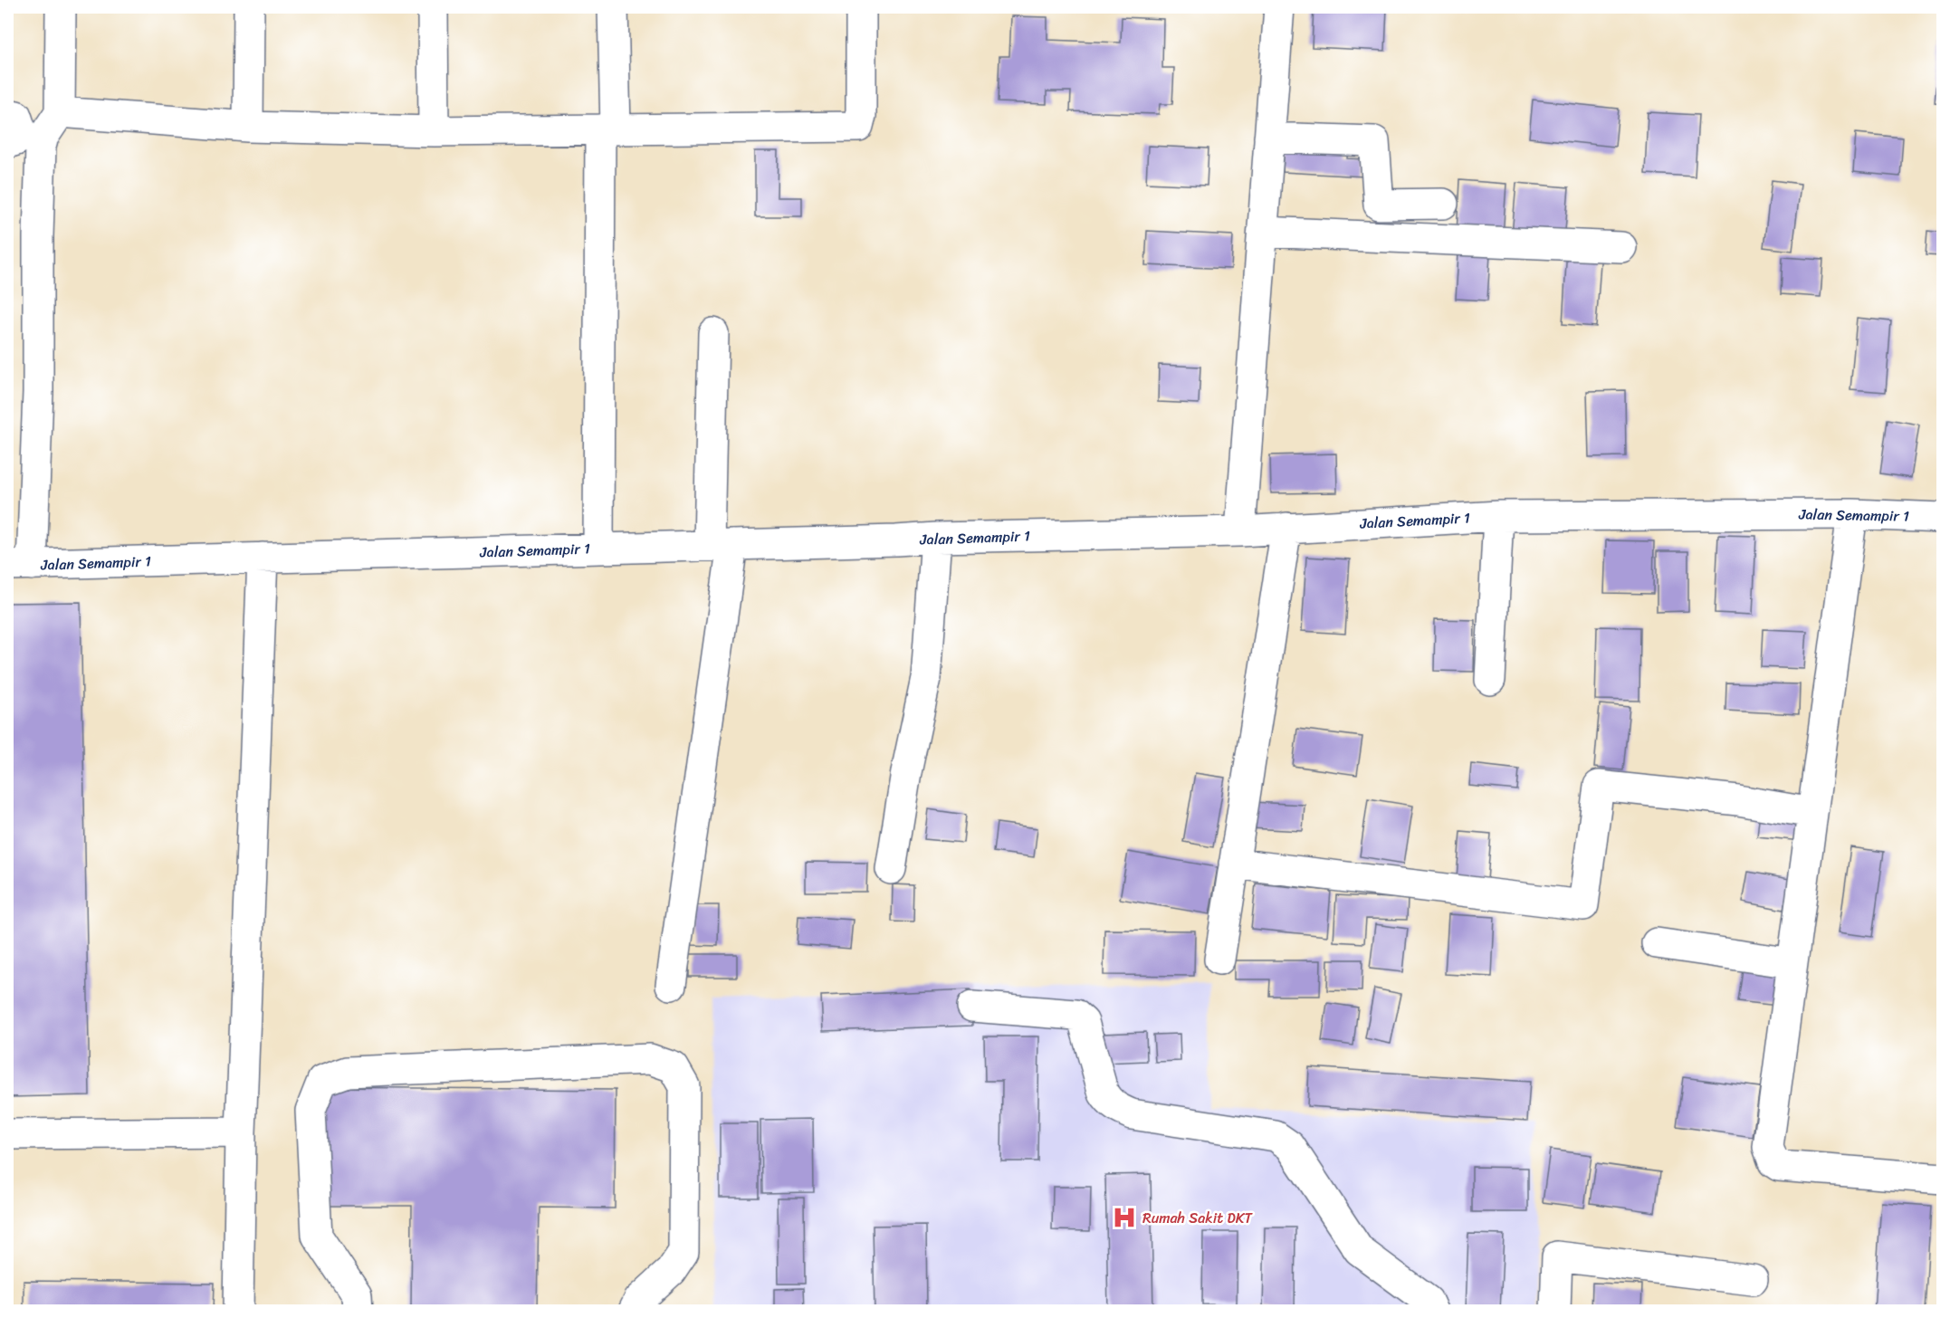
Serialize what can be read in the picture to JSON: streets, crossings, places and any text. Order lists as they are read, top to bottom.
{
  "streets": {
    "street": ["Jalan Semampir 1"]
  },
  "places": {
    "hospital": ["Rumah Sakit DKT"]
  }
}
